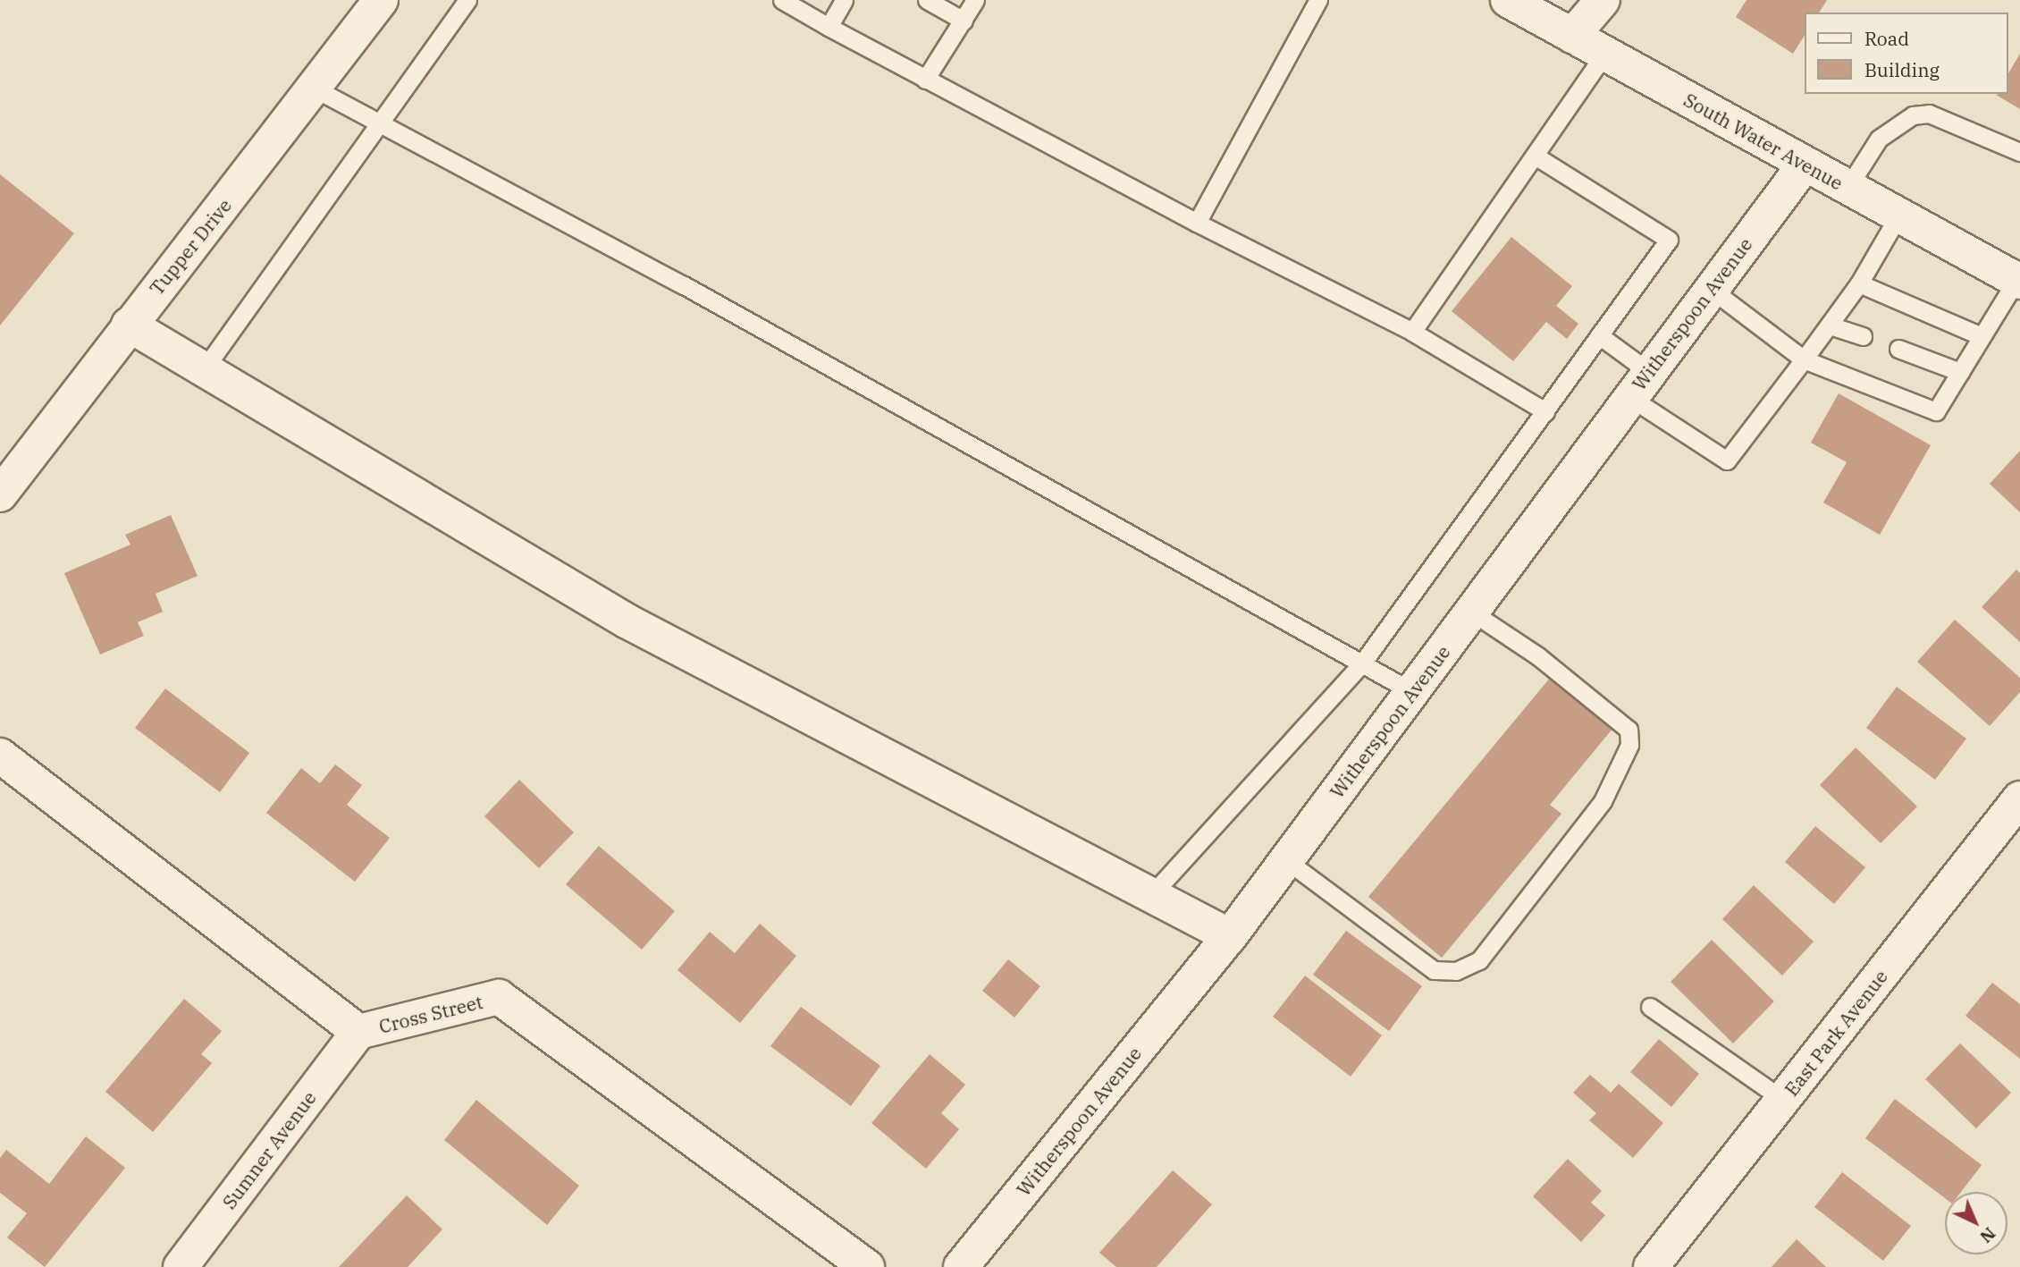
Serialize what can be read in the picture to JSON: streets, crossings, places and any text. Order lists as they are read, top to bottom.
{
  "streets": {
    "street": [
      "South Water Avenue",
      "Tupper Drive",
      "Witherspoon Avenue",
      "Cross Street",
      "East Park Avenue",
      "Sumner Avenue"
    ]
  },
  "crossings": [
    ["South Water Avenue", "Witherspoon Avenue"],
    ["Cross Street", "Sumner Avenue"]
  ],
  "legend": ["Road", "Building"],
  "north": "bottom right"
}
